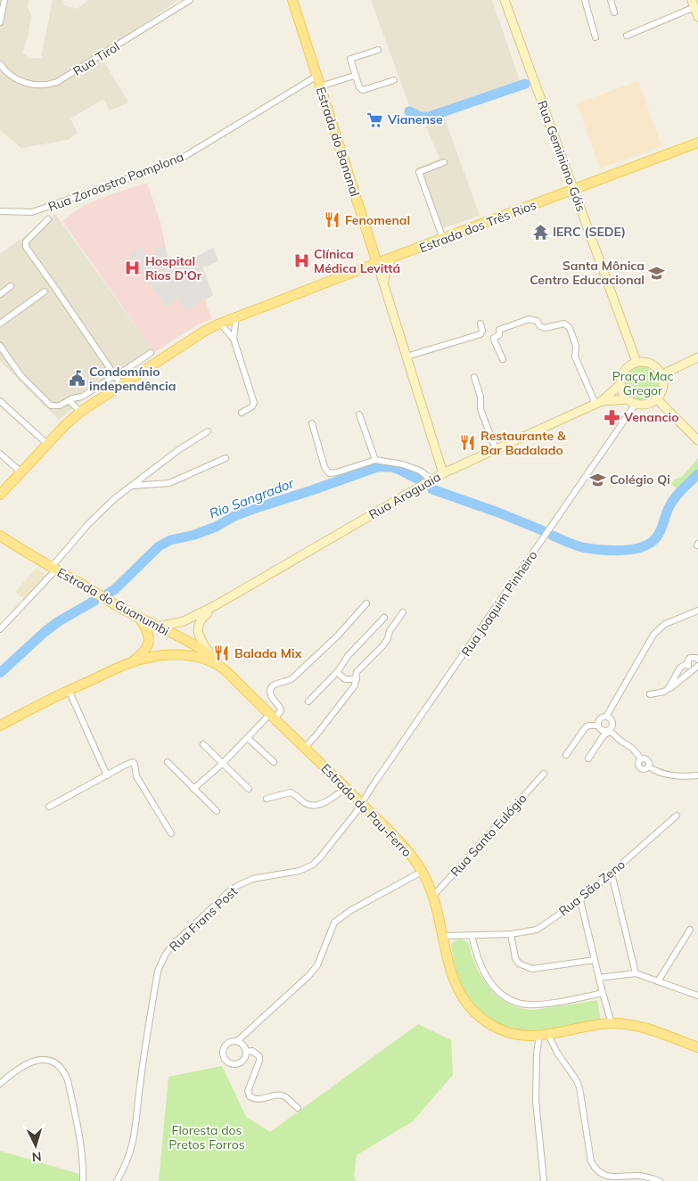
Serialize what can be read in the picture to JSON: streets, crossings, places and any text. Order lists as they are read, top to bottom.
{
  "streets": {
    "main road": [
      "Estrada do Bananal",
      "Estrada dos Três Rios",
      "Estrada do Guanumbi",
      "Estrada do Pau-Ferro"
    ],
    "street": [
      "Rua Tirol",
      "Rua Geminiano Góis",
      "Rua Zoroastro Pamplona",
      "Rua Araguaia",
      "Rua Joaquim Pinheiro",
      "Rua Santo Eulógio",
      "Rua São Zeno",
      "Rua Frans Post"
    ]
  },
  "crossings": [
    ["Estrada do Bananal", "Rua Zoroastro Pamplona"],
    ["Estrada do Bananal", "Estrada dos Três Rios"],
    ["Estrada do Bananal", "Rua Araguaia"],
    ["Rua Geminiano Góis", "Estrada dos Três Rios"],
    ["Rua Geminiano Góis", "Rua Araguaia"],
    ["Rua Geminiano Góis", "Rua Joaquim Pinheiro"],
    ["Rua Araguaia", "Estrada do Guanumbi"],
    ["Rua Araguaia", "Rua Joaquim Pinheiro"],
    ["Estrada do Guanumbi", "Estrada do Pau-Ferro"],
    ["Rua Joaquim Pinheiro", "Estrada do Pau-Ferro"],
    ["Rua Joaquim Pinheiro", "Rua Frans Post"],
    ["Estrada do Pau-Ferro", "Rua Santo Eulógio"],
    ["Estrada do Pau-Ferro", "Rua São Zeno"],
    ["Estrada do Pau-Ferro", "Rua Frans Post"]
  ],
  "water": ["Rio Sangrador"],
  "parks": ["Praça Mac Gregor", "Floresta dos Pretos Forros"],
  "places": {
    "supermarket": ["Vianense"],
    "restaurant": ["Fenomenal", "Restaurante & Bar Badalado", "Balada Mix"],
    "temple": ["IERC (SEDE)"],
    "hospital": ["Clínica Médica Levittá", "Hospital Rios D'Or"],
    "school or university": ["Santa Mônica Centro Educacional", "Colégio Qi"],
    "public building": ["Condomínio independência"],
    "pharmacy": ["Venancio"]
  },
  "north": "bottom"
}
